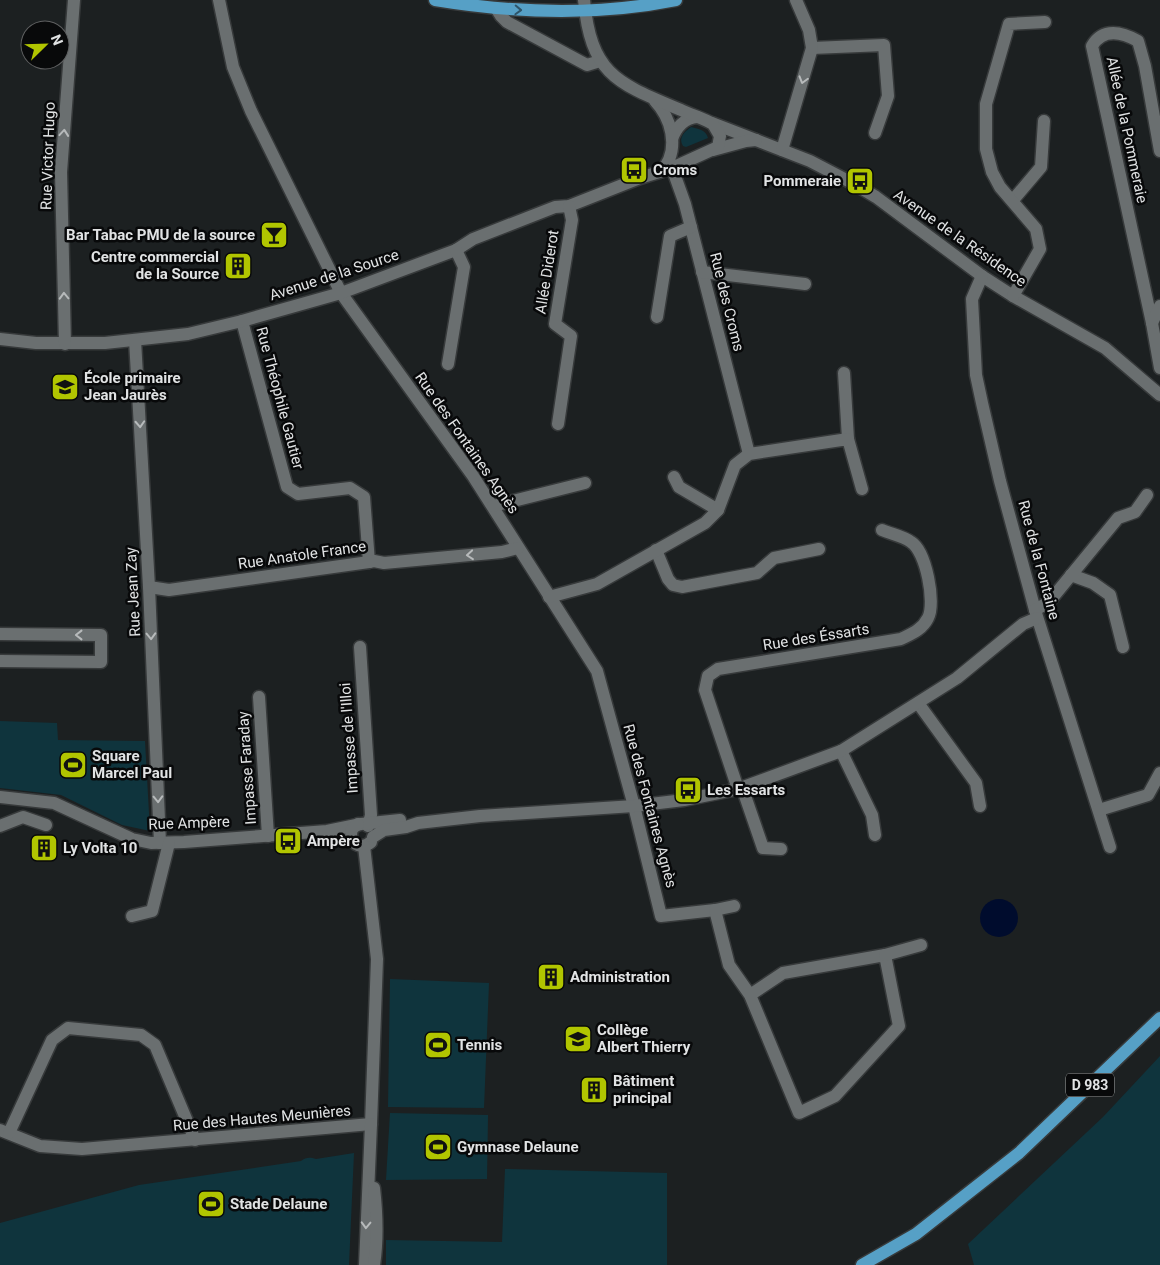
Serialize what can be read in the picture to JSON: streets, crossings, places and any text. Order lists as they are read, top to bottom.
{
  "streets": {
    "main road": ["D 983"],
    "street": [
      "Allée de la Pommeraie",
      "Rue Victor Hugo",
      "Avenue de la Résidence",
      "Allée Diderot",
      "Avenue de la Source",
      "Rue des Croms",
      "Rue Théophile Gautier",
      "Rue des Fontaines Agnès",
      "Rue Anatole France",
      "Rue de la Fontaine",
      "Rue Jean Zay",
      "Rue des Éssarts",
      "Impasse de l'Illoi",
      "Impasse Faraday",
      "Rue Ampère",
      "Rue des Hautes Meunières"
    ]
  },
  "crossings": [
    ["Rue Victor Hugo", "Avenue de la Source"],
    ["Avenue de la Résidence", "Avenue de la Source"],
    ["Avenue de la Résidence", "Rue de la Fontaine"],
    ["Allée Diderot", "Avenue de la Source"],
    ["Avenue de la Source", "Rue des Croms"],
    ["Avenue de la Source", "Rue Théophile Gautier"],
    ["Avenue de la Source", "Rue des Fontaines Agnès"],
    ["Avenue de la Source", "Rue Jean Zay"],
    ["Rue Théophile Gautier", "Rue Anatole France"],
    ["Rue des Fontaines Agnès", "Rue Anatole France"],
    ["Rue des Fontaines Agnès", "Rue Ampère"],
    ["Rue Anatole France", "Rue Jean Zay"],
    ["Rue de la Fontaine", "Rue Ampère"],
    ["Rue Jean Zay", "Rue Ampère"],
    ["Rue des Éssarts", "Rue Ampère"],
    ["Impasse de l'Illoi", "Rue Ampère"],
    ["Impasse de l'Illoi", "Rue des Hautes Meunières"],
    ["Impasse Faraday", "Rue Ampère"],
    ["Rue Ampère", "Rue des Hautes Meunières"]
  ],
  "one_way": ["Rue Victor Hugo", "Rue Anatole France", "Rue Jean Zay"],
  "places": {
    "bus stop": [
      "Croms",
      "Pommeraie",
      "Les Essarts",
      "Ampère"
    ],
    "bar": ["Bar Tabac PMU de la source"],
    "building": [
      "Centre commercial de la Source",
      "Ly Volta 10",
      "Administration",
      "Bâtiment principal"
    ],
    "school or university": ["École primaire Jean Jaurès", "Collège Albert Thierry"],
    "sports": [
      "Square Marcel Paul",
      "Tennis",
      "Gymnase Delaune",
      "Stade Delaune"
    ]
  },
  "north": "top right"
}
